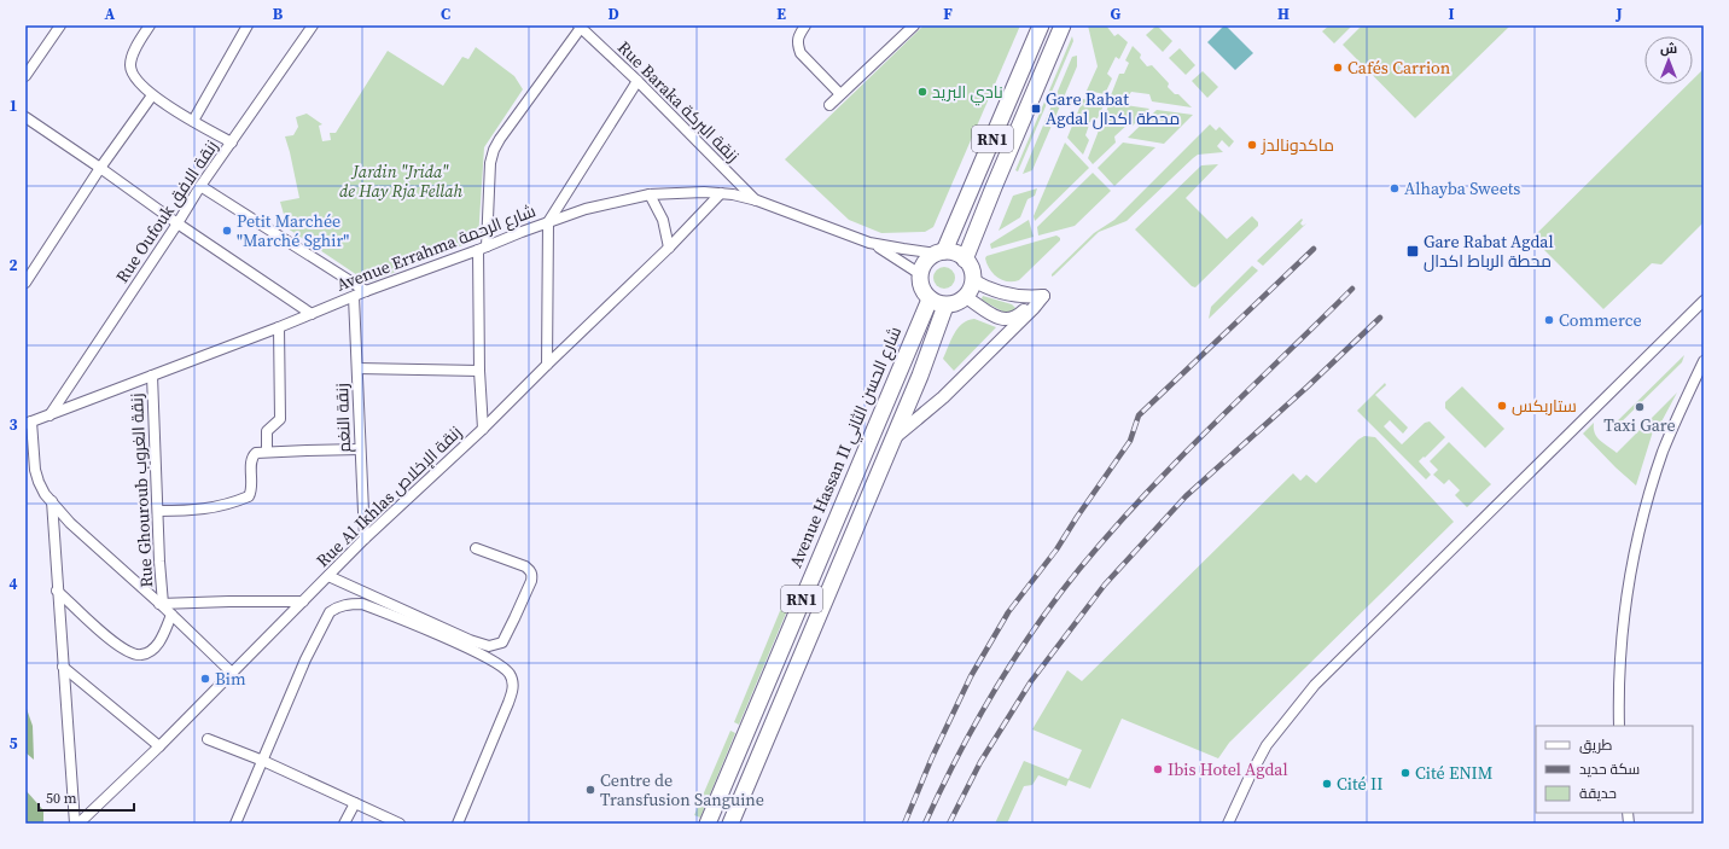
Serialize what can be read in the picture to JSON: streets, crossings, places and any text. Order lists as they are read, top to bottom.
{
  "streets": {
    "main road": ["RN1", "Avenue Hassan II شارع الحسن الثاني"],
    "street": [
      "Rue Baraka زنقة البركة",
      "Rue Oufouk زنقة الافق",
      "Avenue Errahma شارع الرحمة",
      "زنقة النغم",
      "Rue Ghouroub زنقة الغروب",
      "Rue Al Ikhlas زنقة الإخلاص"
    ]
  },
  "crossings": [
    ["Rue Baraka زنقة البركة", "Avenue Errahma شارع الرحمة"],
    ["RN1", "Avenue Errahma شارع الرحمة"],
    ["RN1", "Avenue Hassan II شارع الحسن الثاني"],
    ["Rue Oufouk زنقة الافق", "Avenue Errahma شارع الرحمة"],
    ["Avenue Errahma شارع الرحمة", "زنقة النغم"],
    ["Avenue Errahma شارع الرحمة", "Avenue Hassan II شارع الحسن الثاني"],
    ["Avenue Errahma شارع الرحمة", "Rue Ghouroub زنقة الغروب"],
    ["Avenue Errahma شارع الرحمة", "Rue Al Ikhlas زنقة الإخلاص"],
    ["زنقة النغم", "Rue Al Ikhlas زنقة الإخلاص"]
  ],
  "parks": ["Jardin \"Jrida\" de Hay Rja Fellah"],
  "places": {
    "other": [
      "Cafés Carrion",
      "نادي البريد",
      "ماكدونالدز",
      "Alhayba Sweets",
      "Petit Marchée \"Marché Sghir\"",
      "Commerce",
      "ستاربكس",
      "Taxi Gare",
      "Bim",
      "Ibis Hotel Agdal",
      "Cité ENIM",
      "Cité II",
      "Centre de Transfusion Sanguine"
    ],
    "transit": ["Gare Rabat Agdal محطة اكدال", "Gare Rabat Agdal محطة الرباط اكدال"]
  },
  "legend": ["طريق", "سكة حديد", "حديقة"],
  "scale_bar": "50 m",
  "north": "top",
  "grid": {
    "columns": [
      "A",
      "B",
      "C",
      "D",
      "E",
      "F",
      "G",
      "H",
      "I",
      "J"
    ],
    "rows": [
      "1",
      "2",
      "3",
      "4",
      "5"
    ]
  }
}
